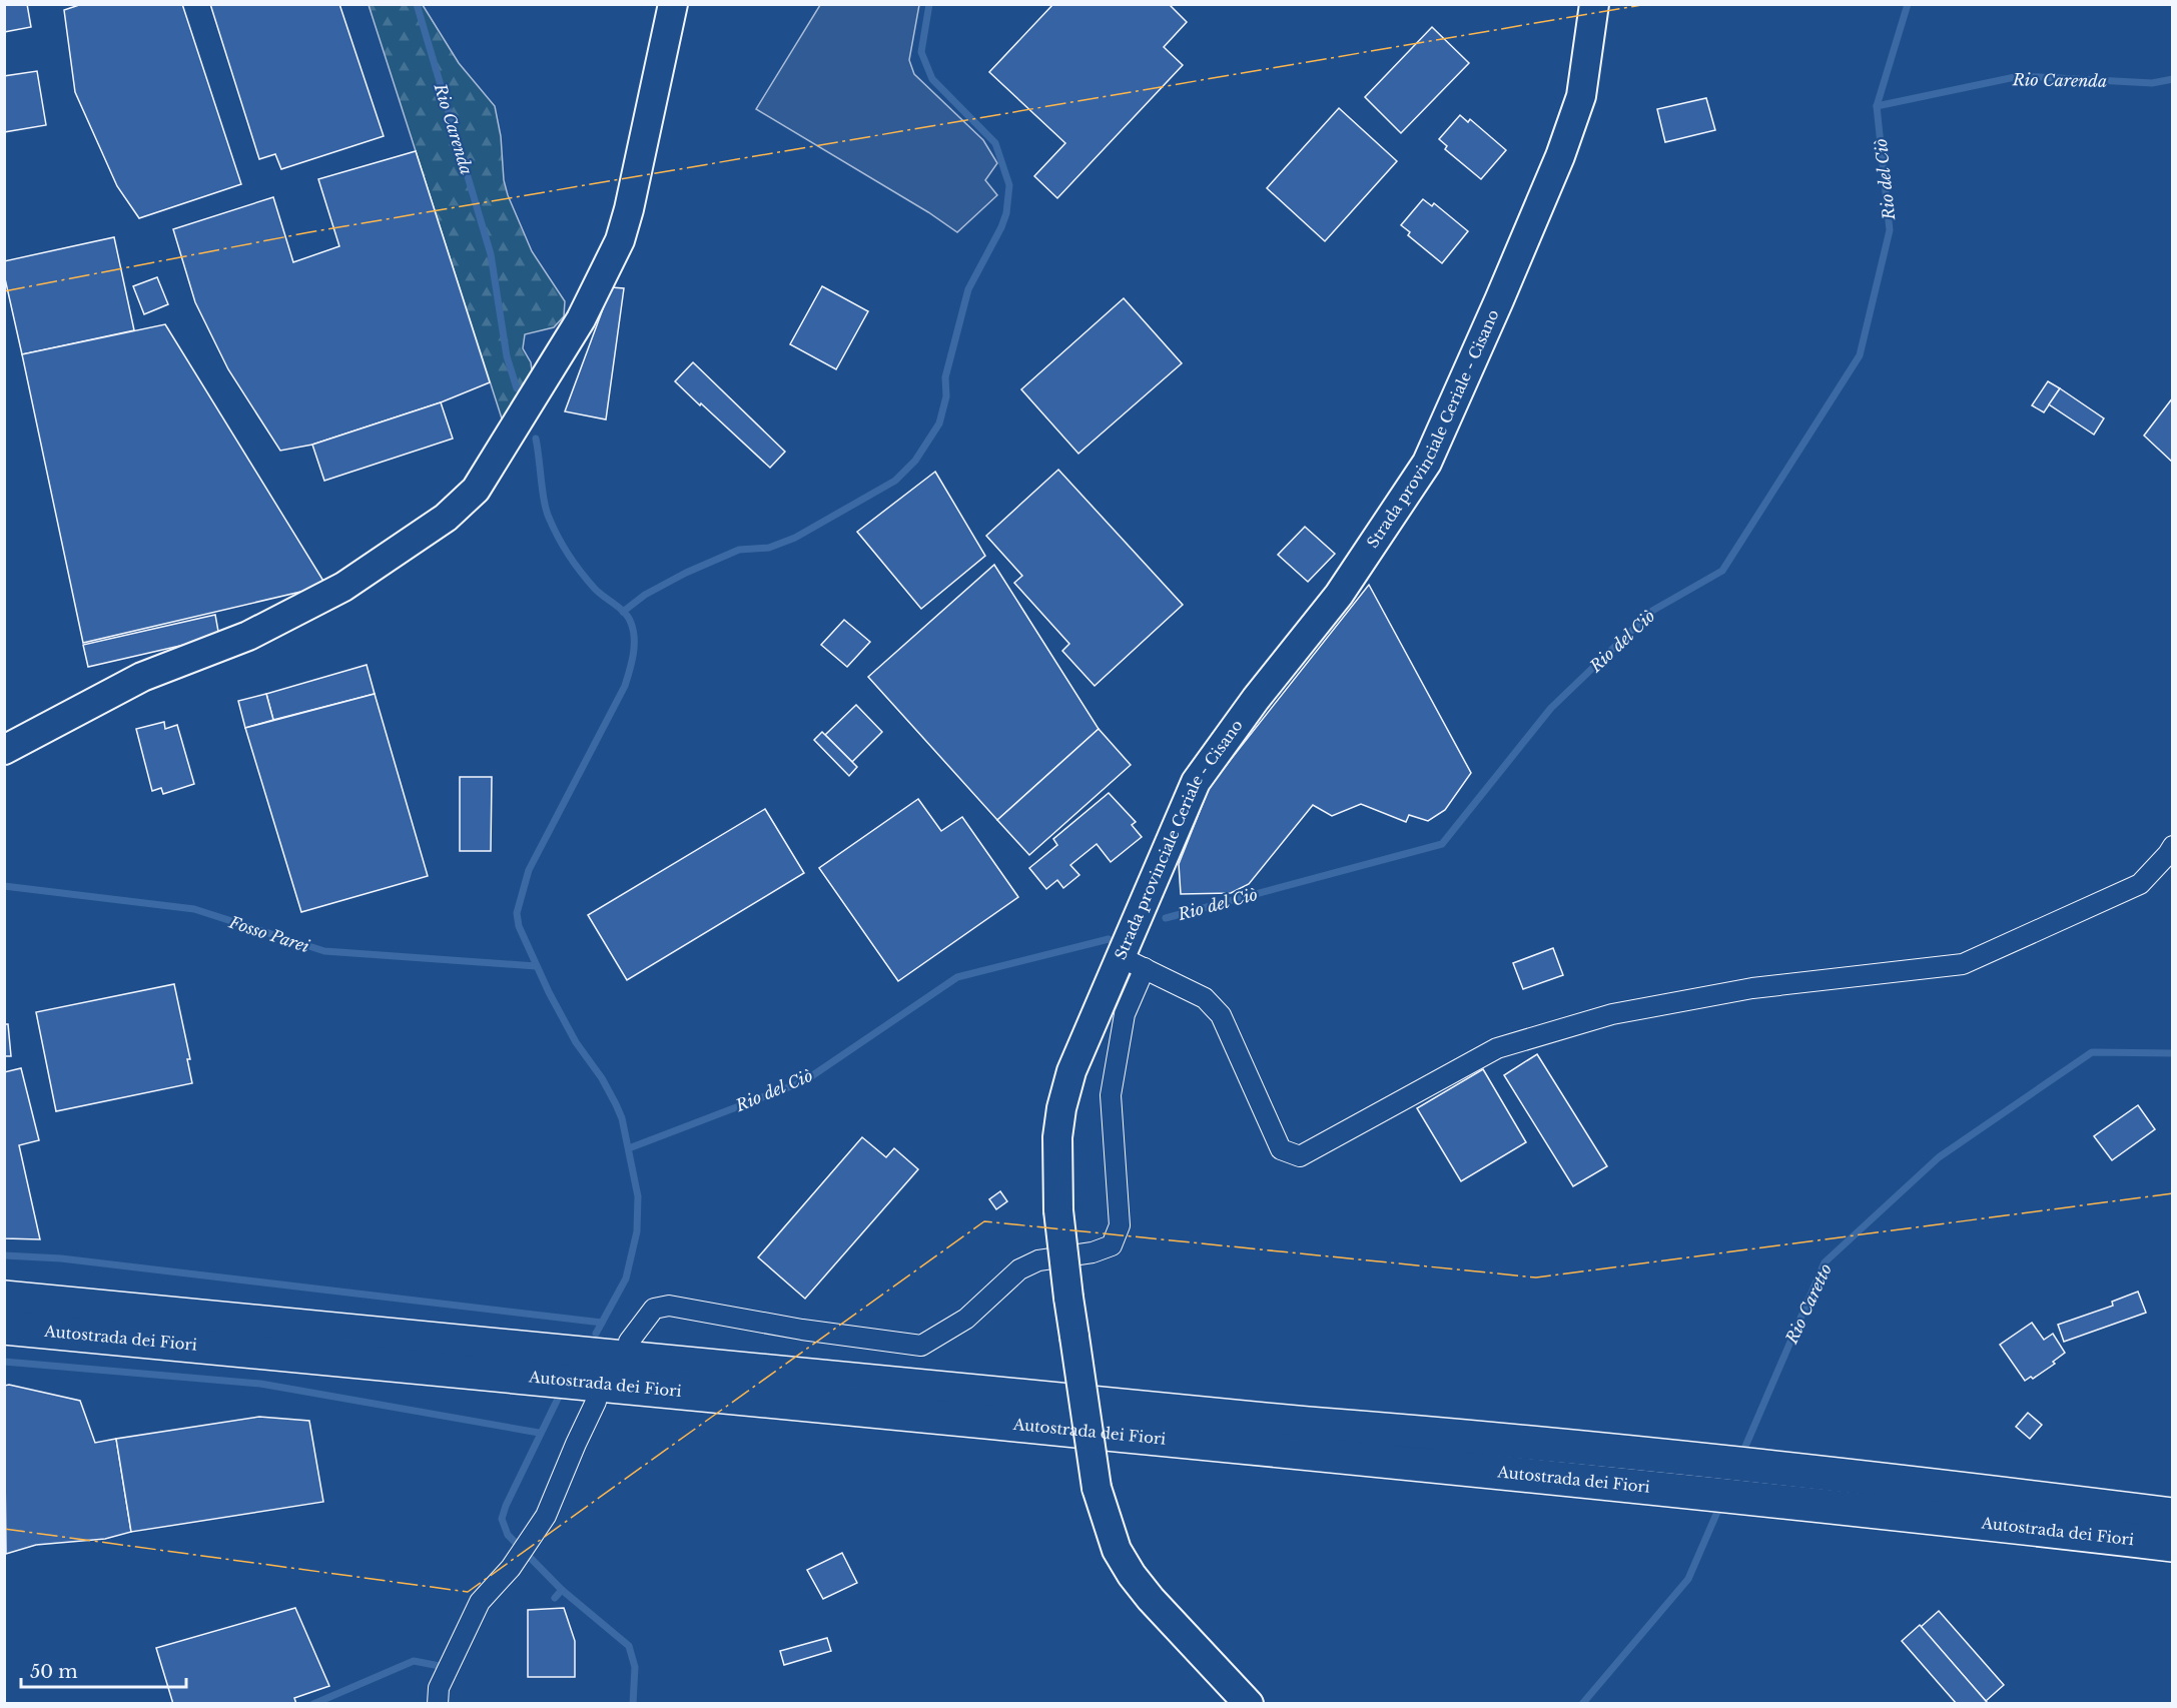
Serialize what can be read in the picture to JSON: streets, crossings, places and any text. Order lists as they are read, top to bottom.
{
  "streets": {
    "highway": ["Autostrada dei Fiori"],
    "main road": ["Strada provinciale Ceriale - Cisano"]
  },
  "water": [
    "Rio Carenda",
    "Rio del Ciò",
    "Fosso Parei",
    "Rio Caretto"
  ],
  "scale_bar": "50 m"
}
